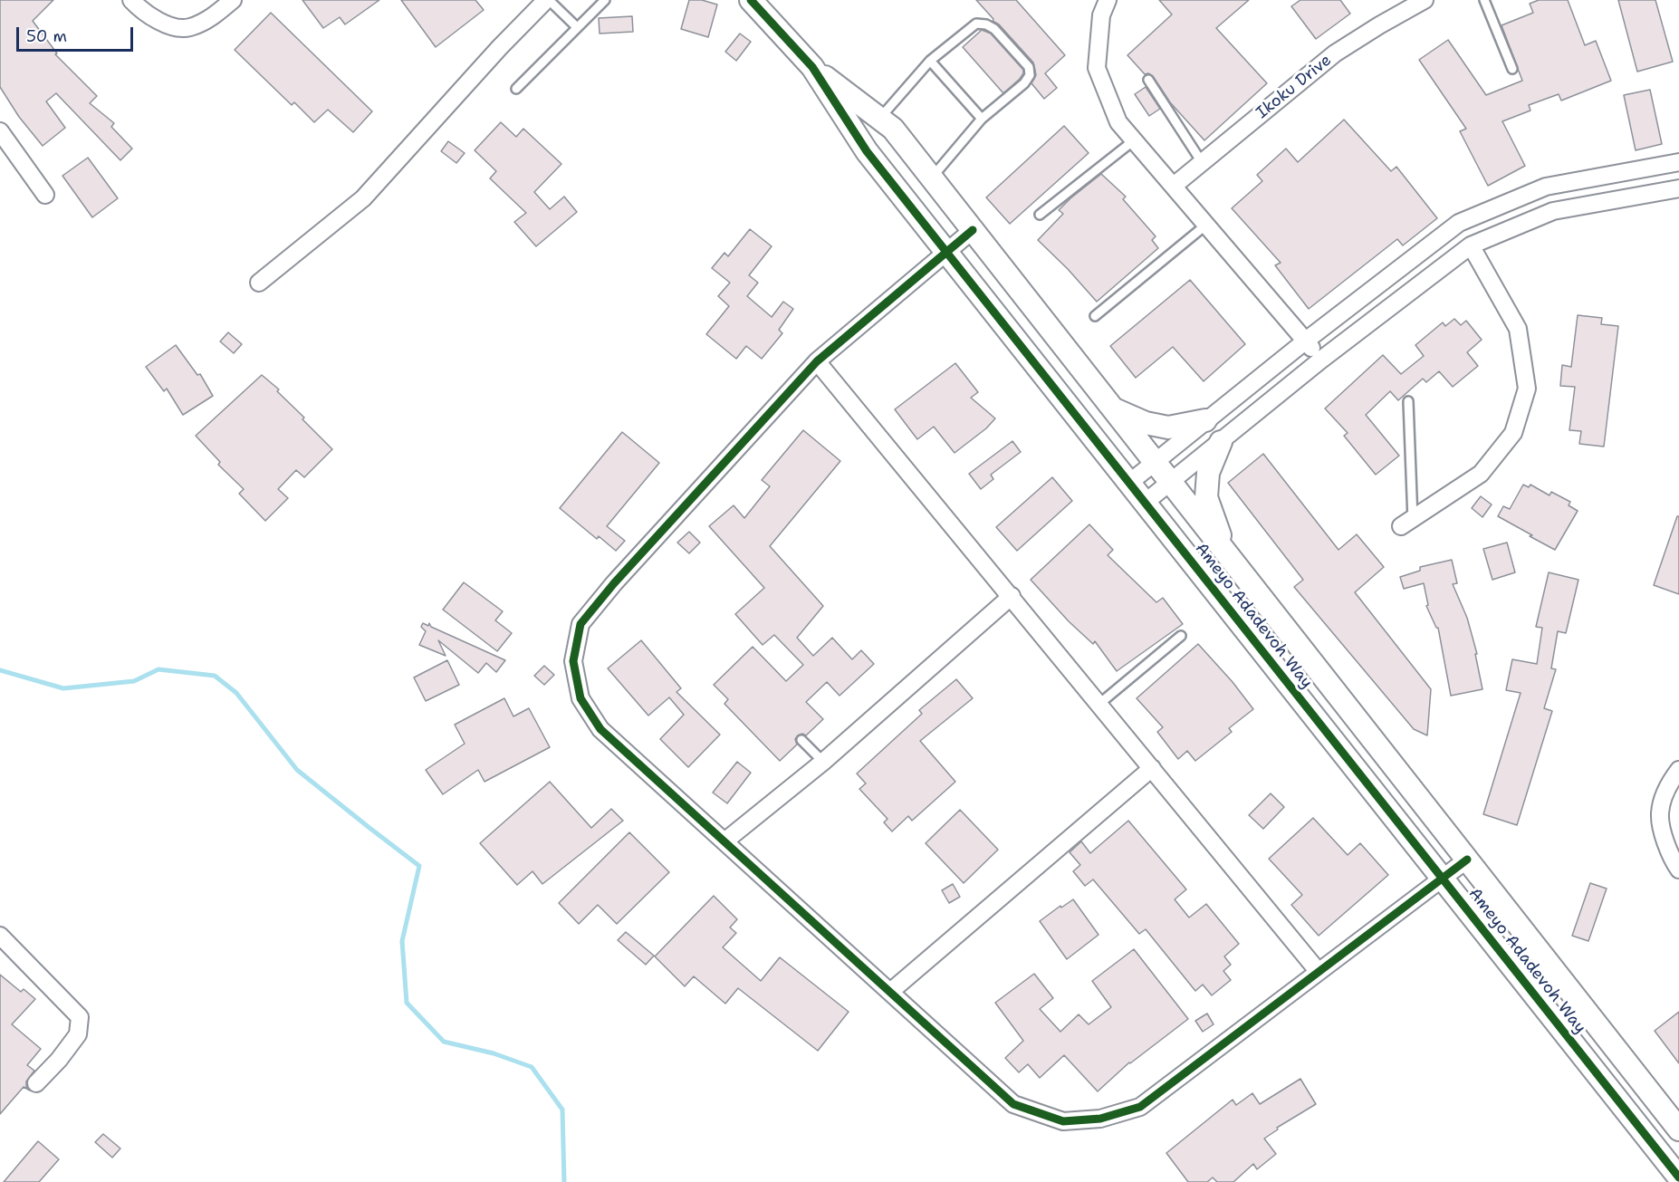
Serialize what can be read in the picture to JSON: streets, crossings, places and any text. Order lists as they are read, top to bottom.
{
  "streets": {
    "street": ["Ikoku Drive", "Ameyo Adadevoh Way"]
  },
  "scale_bar": "50 m"
}
